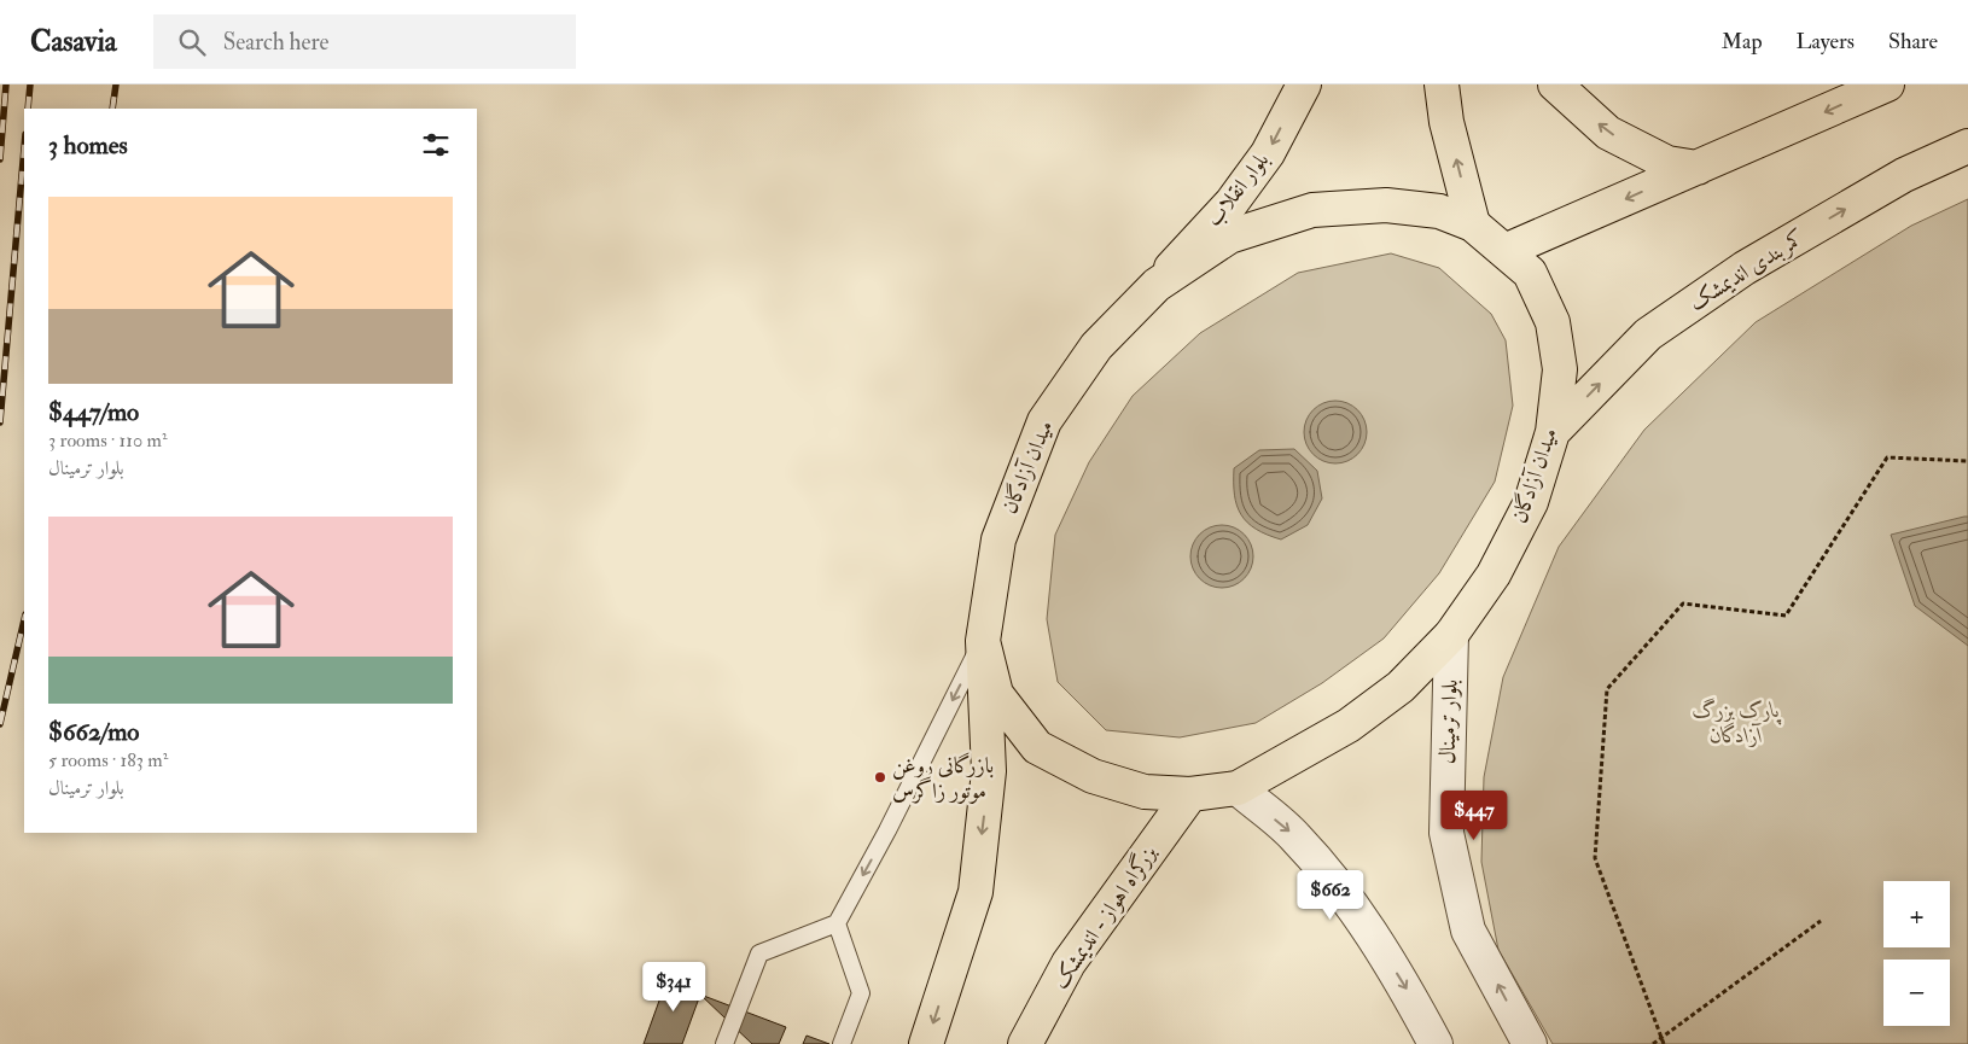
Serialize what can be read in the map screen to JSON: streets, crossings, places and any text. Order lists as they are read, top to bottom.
{
  "streets": {
    "main road": [
      "بلوار انقلاب",
      "کمربندی اندیمشک",
      "میدان آزادگان",
      "بزرگراه اهواز - اندیمشک"
    ],
    "street": ["بلوار ترمینال"]
  },
  "crossings": [
    ["بلوار انقلاب", "میدان آزادگان"],
    ["کمربندی اندیمشک", "میدان آزادگان"],
    ["میدان آزادگان", "بلوار ترمینال"],
    ["میدان آزادگان", "بزرگراه اهواز - اندیمشک"]
  ],
  "one_way": ["بلوار انقلاب", "بلوار ترمینال"],
  "parks": ["پارک بزرگ آزادگان"],
  "places": ["بازرگانی روغن موتور زاگرس"],
  "page": {
    "header": "Casavia",
    "search": "Search here",
    "nav": ["Map", "Layers", "Share"],
    "heading": "3 homes",
    "list": [
      {
        "name": "$447/mo",
        "note": "3 rooms · 110 m² · بلوار ترمینال"
      },
      {
        "name": "$662/mo",
        "note": "5 rooms · 183 m² · بلوار ترمینال"
      }
    ],
    "price": ["$447", "$662", "$341"],
    "map_buttons": ["+", "−"]
  }
}
